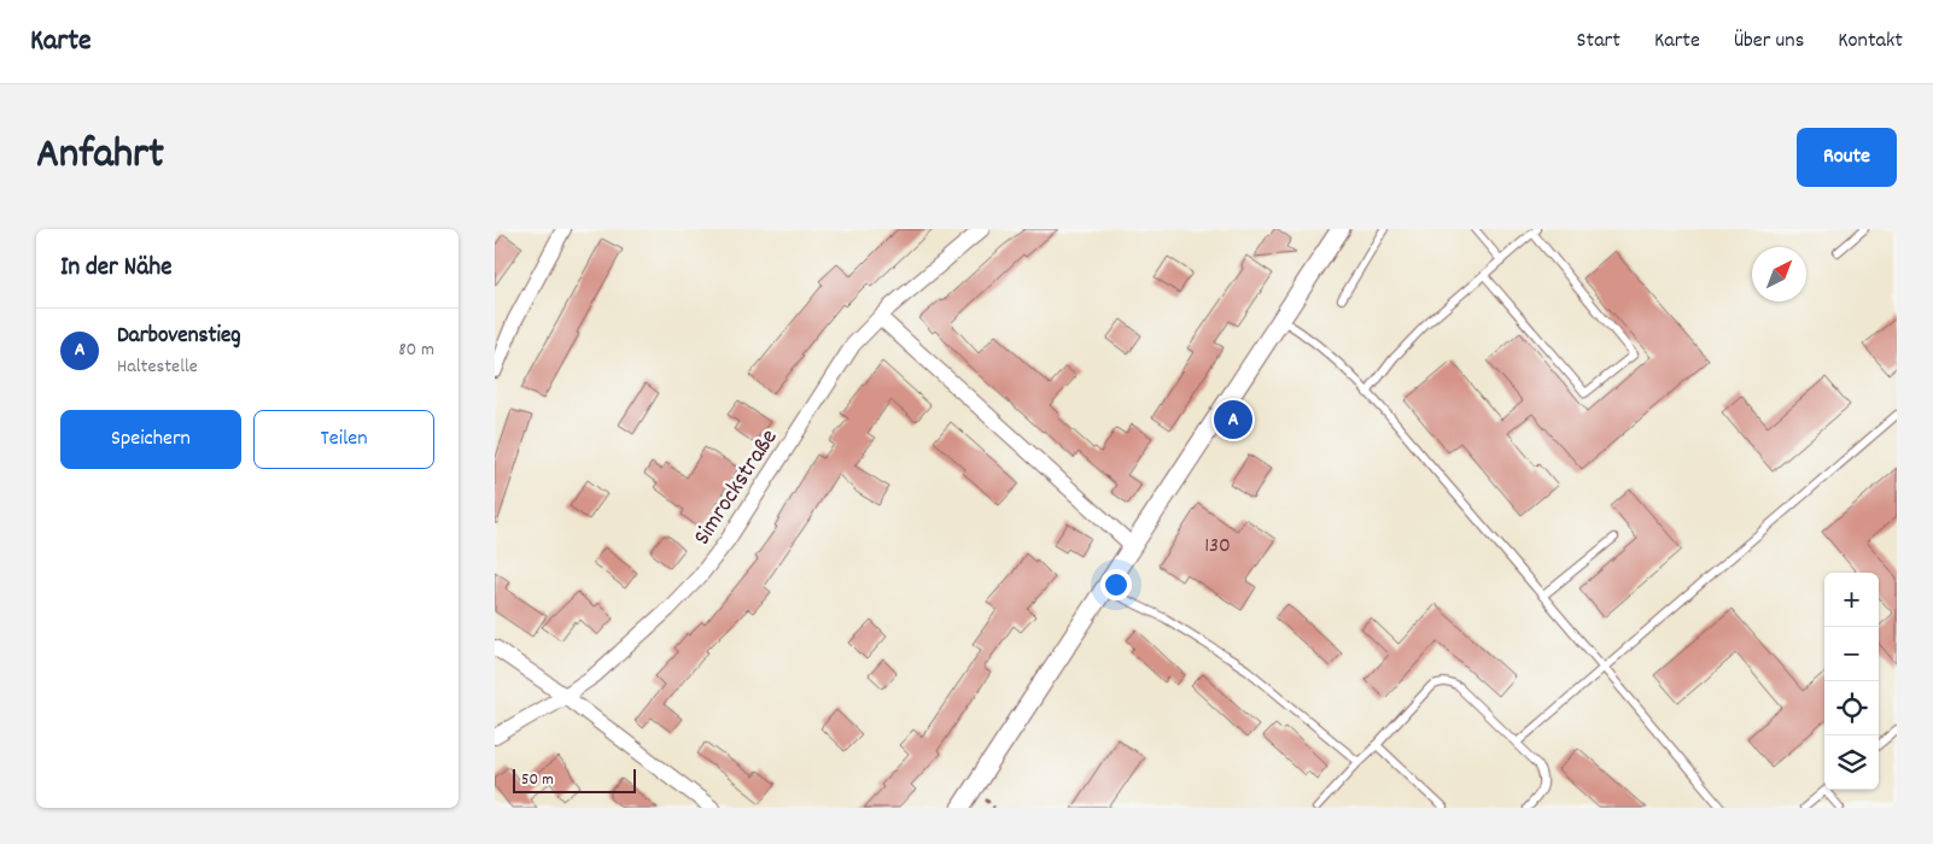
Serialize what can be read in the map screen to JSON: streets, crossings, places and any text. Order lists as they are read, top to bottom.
{
  "streets": {
    "street": ["Simrockstraße"]
  },
  "house_numbers": ["130"],
  "scale_bar": "50 m",
  "north": "top right",
  "page": {
    "header": "Karte",
    "nav": [
      "Start",
      "Karte",
      "Über uns",
      "Kontakt"
    ],
    "title": "Anfahrt",
    "buttons": [
      "Route",
      ["Speichern", "Teilen"]
    ],
    "heading": "In der Nähe",
    "list": [
      {
        "mark": "A",
        "name": "Darbovenstieg",
        "note": "Haltestelle",
        "value": "80 m"
      }
    ],
    "pins": "A",
    "map_buttons": ["+", "−"],
    "scale": "50 m"
  }
}
